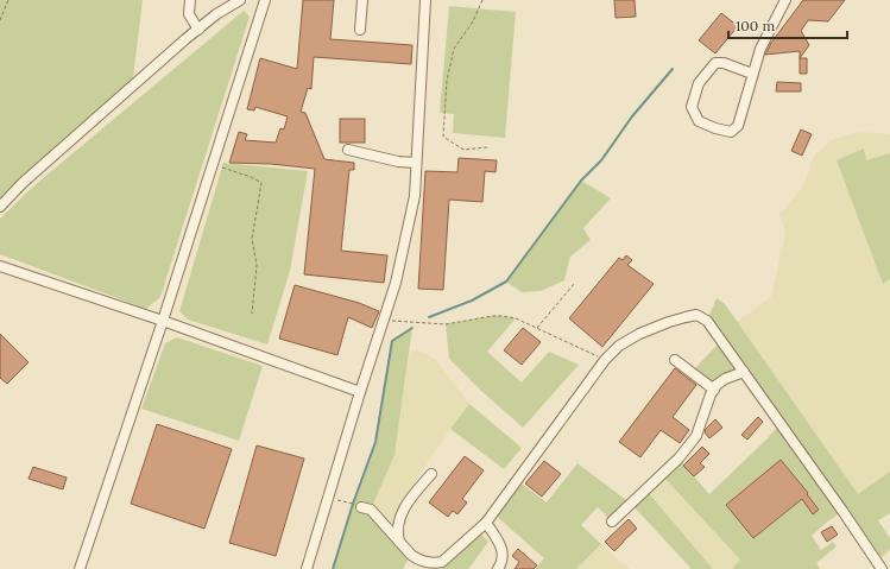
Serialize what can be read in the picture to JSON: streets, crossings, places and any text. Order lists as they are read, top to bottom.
{
  "scale_bar": "100 m"
}
